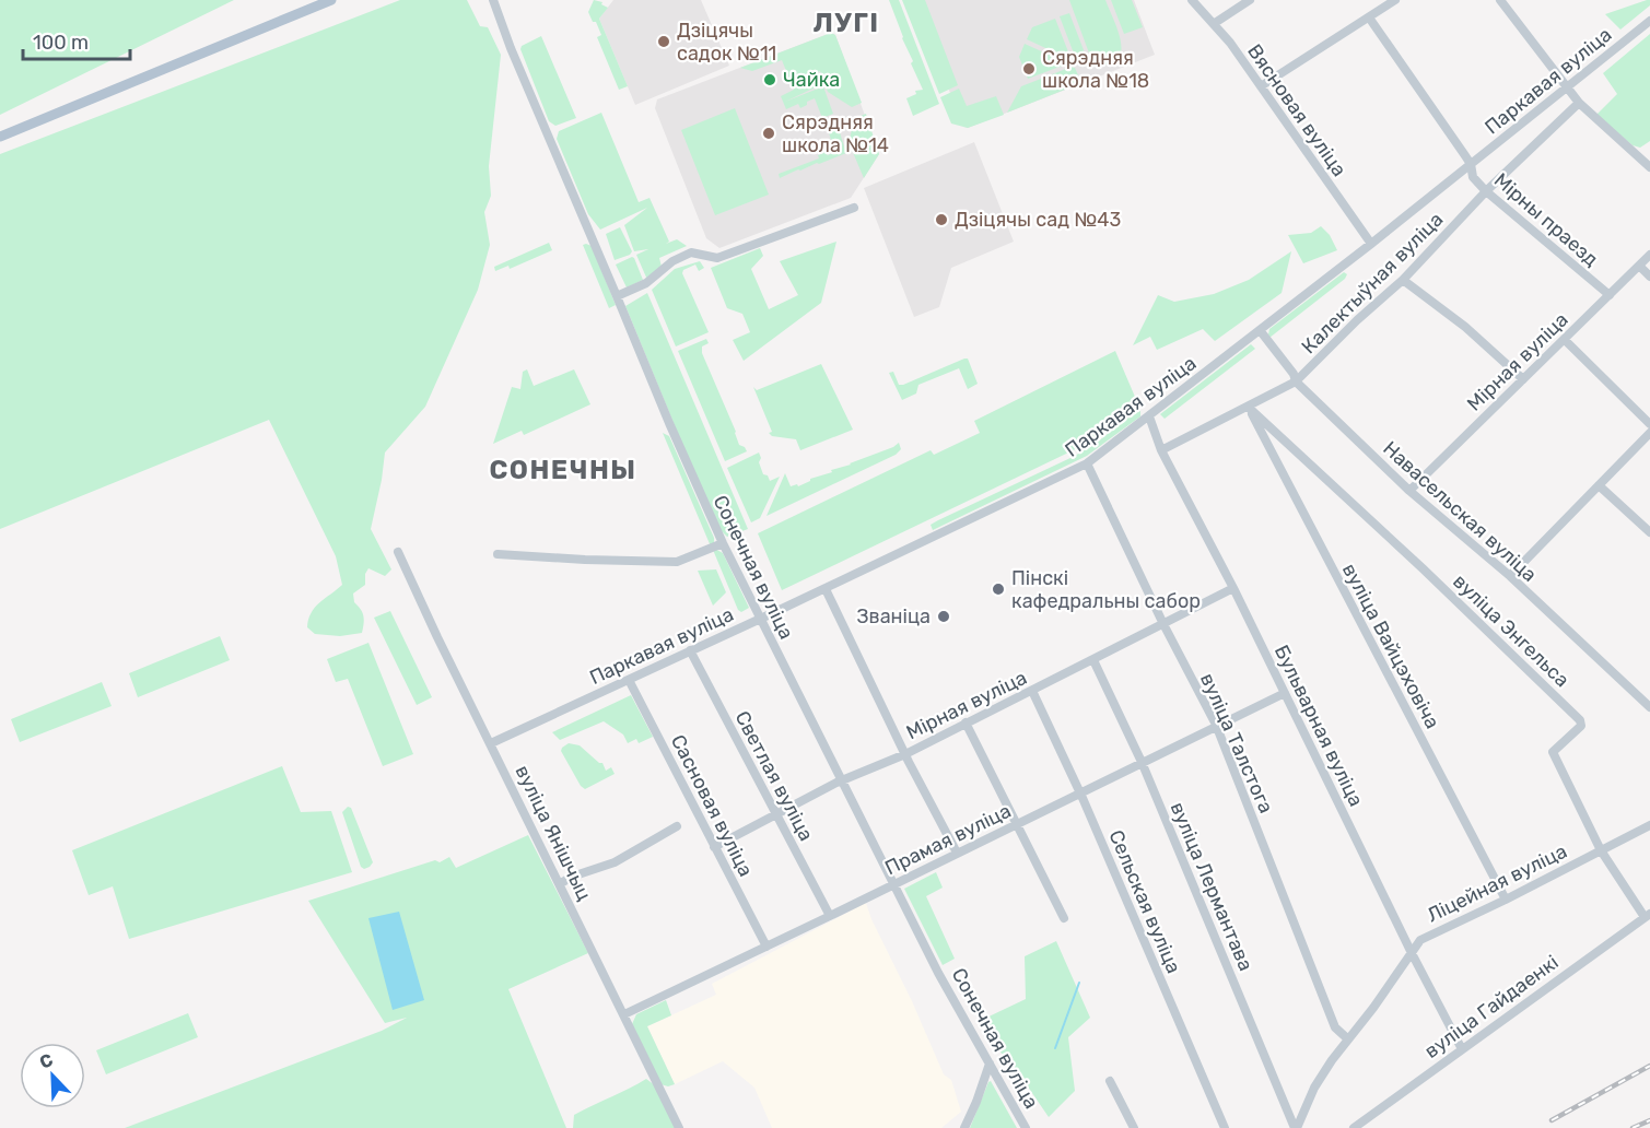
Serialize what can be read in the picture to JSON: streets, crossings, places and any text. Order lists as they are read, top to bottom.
{
  "streets": {
    "street": [
      "Паркавая вуліца",
      "Вясновая вуліца",
      "Мірны праезд",
      "Калектыўная вуліца",
      "Мірная вуліца",
      "Навасельская вуліца",
      "Сонечная вуліца",
      "вуліца Энгельса",
      "вуліца Вайцэховіча",
      "Бульварная вуліца",
      "вуліца Талстога",
      "Светлая вуліца",
      "Сасновая вуліца",
      "вуліца Янішчыц",
      "Прамая вуліца",
      "Ліцейная вуліца",
      "вуліца Лермантава",
      "Сельская вуліца",
      "вуліца Гайдаенкі"
    ]
  },
  "crossings": [
    ["Паркавая вуліца", "Вясновая вуліца"],
    ["Паркавая вуліца", "Мірны праезд"],
    ["Паркавая вуліца", "Навасельская вуліца"],
    ["Паркавая вуліца", "Сонечная вуліца"],
    ["Паркавая вуліца", "Бульварная вуліца"],
    ["Паркавая вуліца", "вуліца Талстога"],
    ["Паркавая вуліца", "Светлая вуліца"],
    ["Паркавая вуліца", "Сасновая вуліца"],
    ["Паркавая вуліца", "вуліца Янішчыц"],
    ["Мірны праезд", "Калектыўная вуліца"],
    ["Мірны праезд", "Мірная вуліца"],
    ["Калектыўная вуліца", "Навасельская вуліца"],
    ["Калектыўная вуліца", "вуліца Энгельса"],
    ["Калектыўная вуліца", "вуліца Вайцэховіча"],
    ["Калектыўная вуліца", "Бульварная вуліца"],
    ["Мірная вуліца", "Навасельская вуліца"],
    ["Мірная вуліца", "Сонечная вуліца"],
    ["Мірная вуліца", "Бульварная вуліца"],
    ["Мірная вуліца", "вуліца Талстога"],
    ["Мірная вуліца", "Светлая вуліца"],
    ["Мірная вуліца", "Сасновая вуліца"],
    ["Мірная вуліца", "вуліца Лермантава"],
    ["Мірная вуліца", "Сельская вуліца"],
    ["Сонечная вуліца", "Прамая вуліца"],
    ["вуліца Энгельса", "вуліца Вайцэховіча"],
    ["вуліца Энгельса", "Ліцейная вуліца"],
    ["вуліца Энгельса", "вуліца Гайдаенкі"],
    ["вуліца Вайцэховіча", "Ліцейная вуліца"],
    ["Бульварная вуліца", "Прамая вуліца"],
    ["Бульварная вуліца", "Ліцейная вуліца"],
    ["Бульварная вуліца", "вуліца Гайдаенкі"],
    ["вуліца Талстога", "Прамая вуліца"],
    ["вуліца Талстога", "Ліцейная вуліца"],
    ["Светлая вуліца", "Прамая вуліца"],
    ["Сасновая вуліца", "Прамая вуліца"],
    ["вуліца Янішчыц", "Прамая вуліца"],
    ["Прамая вуліца", "вуліца Лермантава"],
    ["Прамая вуліца", "Сельская вуліца"],
    ["Ліцейная вуліца", "вуліца Лермантава"]
  ],
  "districts": ["ЛУГІ", "СОНЕЧНЫ"],
  "places": [
    "Дзіцячы садок №11",
    "Сярэдняя школа №18",
    "Чайка",
    "Сярэдняя школа №14",
    "Дзіцячы сад №43",
    "Пінскі кафедральны сабор",
    "Званіца"
  ],
  "scale_bar": "100 m",
  "north": "top left"
}
